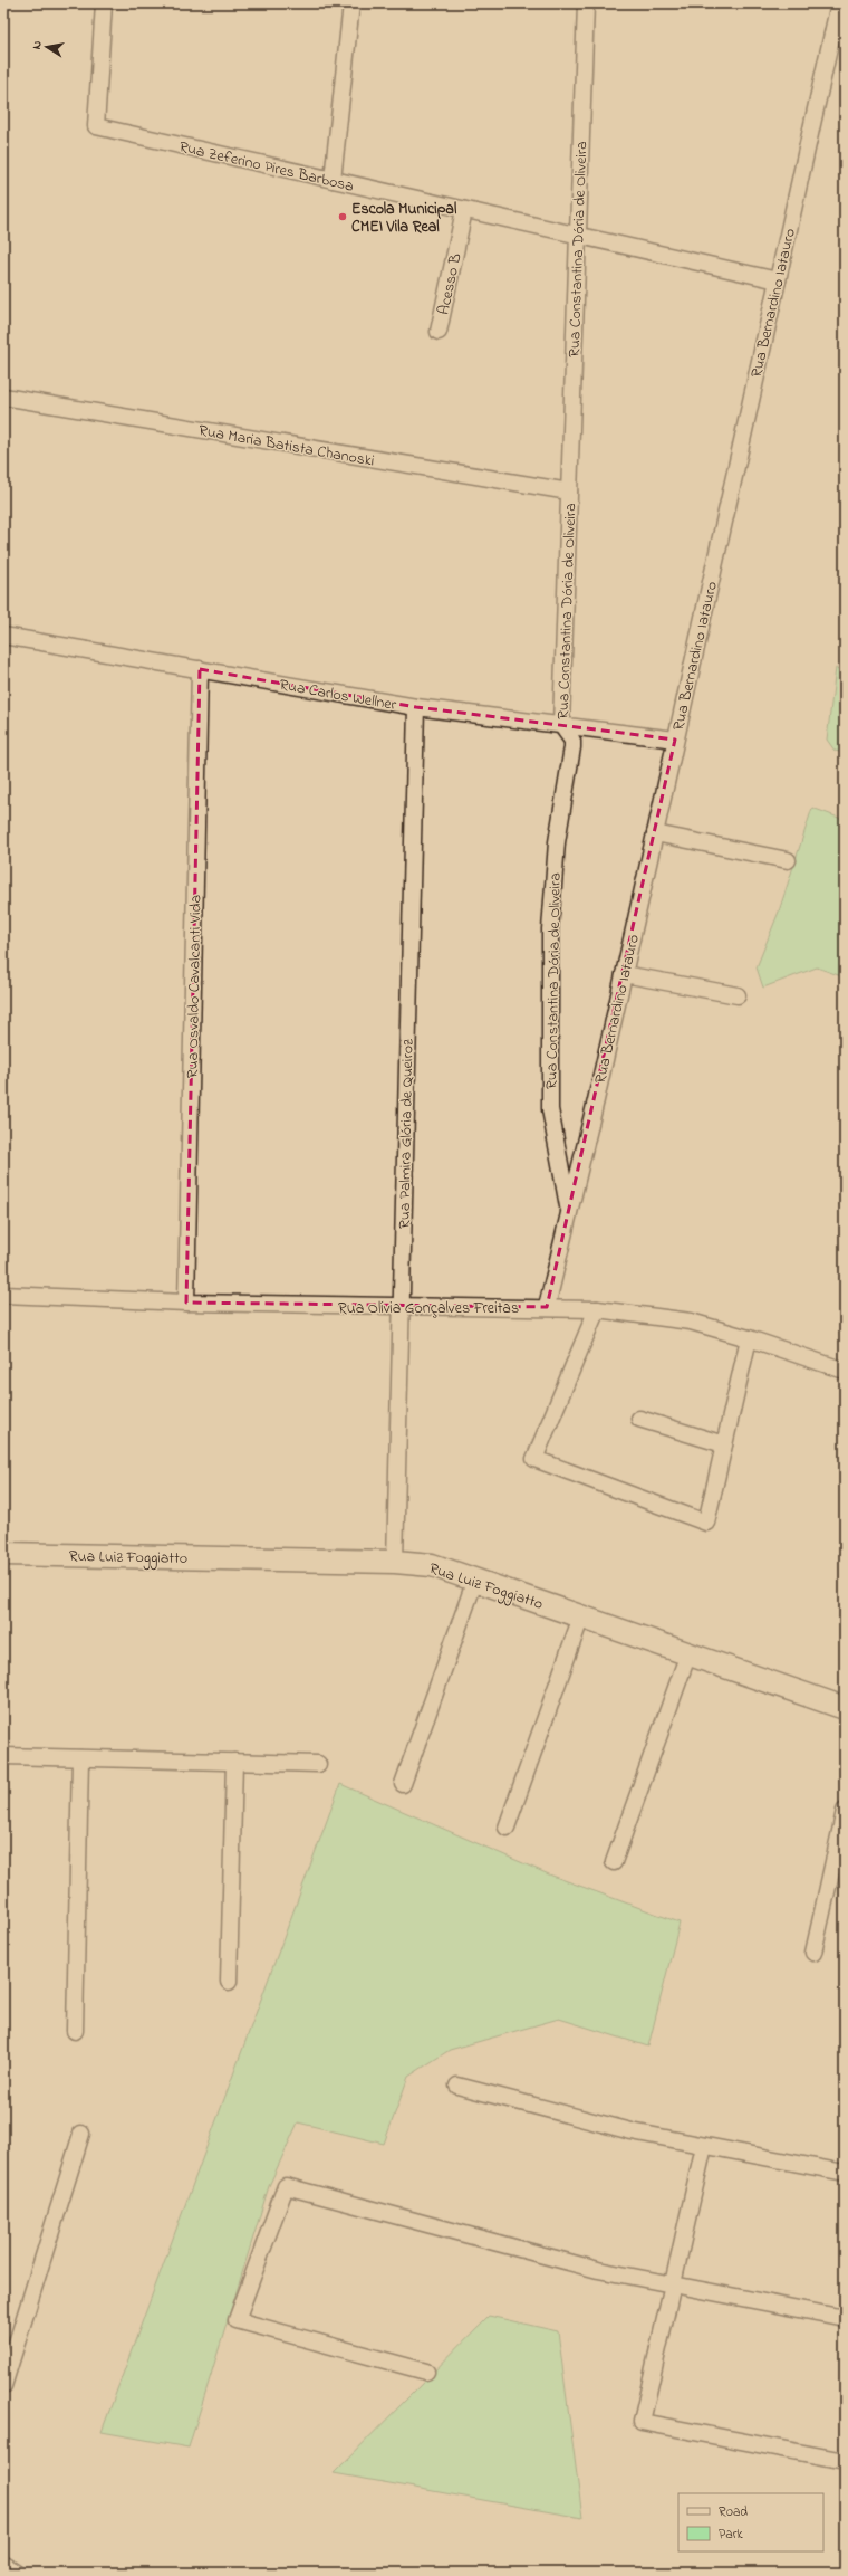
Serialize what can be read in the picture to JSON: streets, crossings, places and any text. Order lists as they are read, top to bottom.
{
  "streets": {
    "street": [
      "Rua Zeferino Pires Barbosa",
      "Rua Constantina Dória de Oliveira",
      "Acesso B",
      "Rua Bernardino Iatauro",
      "Rua Maria Batista Chanoski",
      "Rua Carlos Wellner",
      "Rua Osvaldo Cavalcanti Vida",
      "Rua Palmira Glória de Queiroz",
      "Rua Olívia Gonçalves Freitas",
      "Rua Luiz Foggiatto"
    ]
  },
  "crossings": [
    ["Rua Zeferino Pires Barbosa", "Rua Constantina Dória de Oliveira"],
    ["Rua Zeferino Pires Barbosa", "Acesso B"],
    ["Rua Zeferino Pires Barbosa", "Rua Bernardino Iatauro"],
    ["Rua Constantina Dória de Oliveira", "Rua Bernardino Iatauro"],
    ["Rua Constantina Dória de Oliveira", "Rua Maria Batista Chanoski"],
    ["Rua Constantina Dória de Oliveira", "Rua Carlos Wellner"],
    ["Rua Bernardino Iatauro", "Rua Carlos Wellner"],
    ["Rua Bernardino Iatauro", "Rua Olívia Gonçalves Freitas"],
    ["Rua Carlos Wellner", "Rua Osvaldo Cavalcanti Vida"],
    ["Rua Carlos Wellner", "Rua Palmira Glória de Queiroz"],
    ["Rua Osvaldo Cavalcanti Vida", "Rua Olívia Gonçalves Freitas"],
    ["Rua Palmira Glória de Queiroz", "Rua Olívia Gonçalves Freitas"],
    ["Rua Palmira Glória de Queiroz", "Rua Luiz Foggiatto"]
  ],
  "places": ["Escola Municipal CMEI Vila Real"],
  "legend": ["Road", "Park"],
  "north": "left"
}
